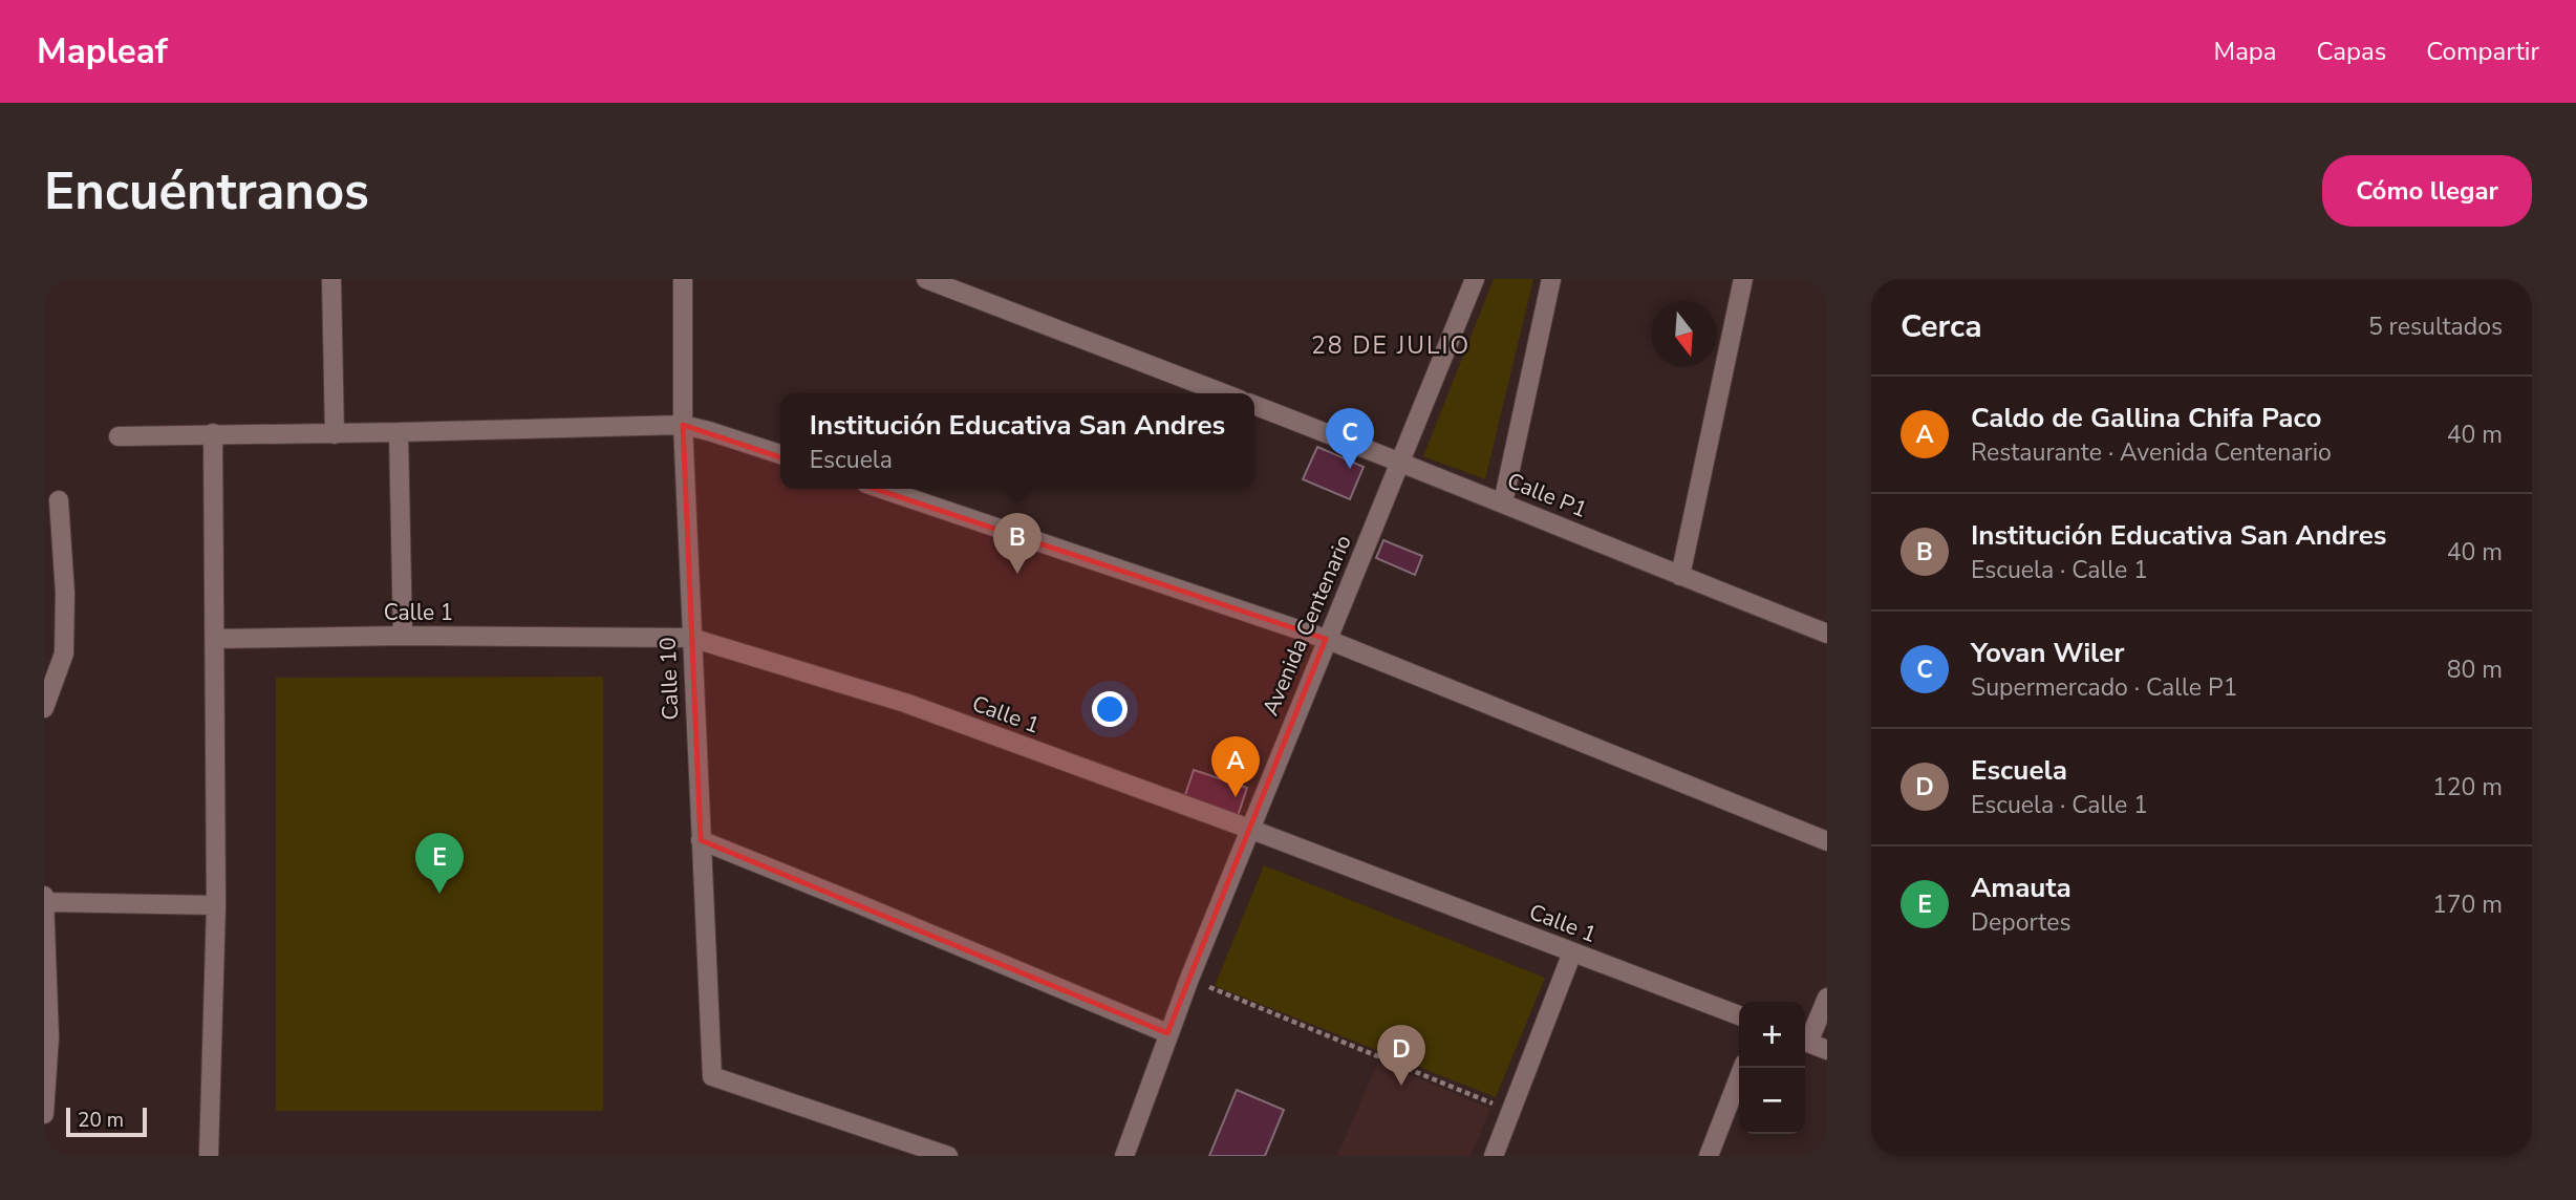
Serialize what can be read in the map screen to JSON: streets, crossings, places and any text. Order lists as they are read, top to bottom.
{
  "streets": {
    "street": [
      "Calle P1",
      "Calle 1",
      "Avenida Centenario",
      "Calle 10"
    ]
  },
  "crossings": [
    ["Calle P1", "Avenida Centenario"],
    ["Calle 1", "Avenida Centenario"],
    ["Calle 1", "Calle 10"]
  ],
  "districts": ["28 DE JULIO"],
  "scale_bar": "20 m",
  "north": "bottom",
  "page": {
    "header": "Mapleaf",
    "nav": ["Mapa", "Capas", "Compartir"],
    "buttons": "Cómo llegar",
    "title": "Encuéntranos",
    "heading": ["Cerca", "5 resultados"],
    "list": [
      {
        "mark": "A",
        "name": "Caldo de Gallina Chifa Paco",
        "note": "Restaurante · Avenida Centenario",
        "value": "40 m"
      },
      {
        "mark": "B",
        "name": "Institución Educativa San Andres",
        "note": "Escuela · Calle 1",
        "value": "40 m"
      },
      {
        "mark": "C",
        "name": "Yovan Wiler",
        "note": "Supermercado · Calle P1",
        "value": "80 m"
      },
      {
        "mark": "D",
        "name": "Escuela",
        "note": "Escuela · Calle 1",
        "value": "120 m"
      },
      {
        "mark": "E",
        "name": "Amauta",
        "note": "Deportes",
        "value": "170 m"
      }
    ],
    "popup": ["Institución Educativa San Andres", "Escuela"],
    "pins": [
      "C",
      "B",
      "A",
      "E",
      "D"
    ],
    "map_buttons": ["+", "−"],
    "scale": "20 m"
  }
}
